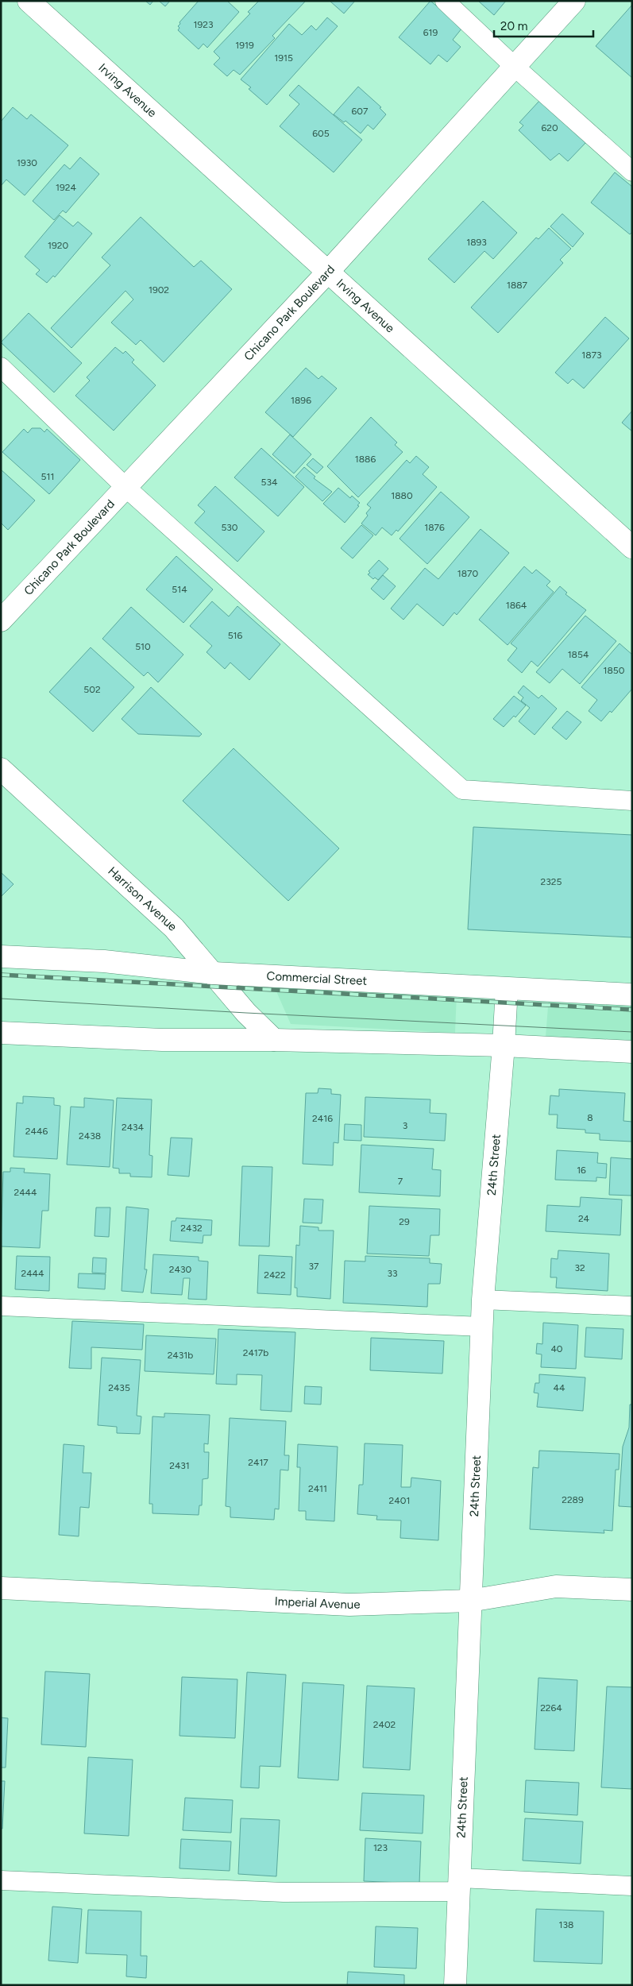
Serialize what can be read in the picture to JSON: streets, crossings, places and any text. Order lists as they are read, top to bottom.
{
  "streets": {
    "main road": [
      "Irving Avenue",
      "Chicano Park Boulevard",
      "Harrison Avenue",
      "Commercial Street",
      "24th Street",
      "Imperial Avenue"
    ]
  },
  "crossings": [
    ["Irving Avenue", "Chicano Park Boulevard"],
    ["Harrison Avenue", "Commercial Street"],
    ["Commercial Street", "24th Street"],
    ["24th Street", "Imperial Avenue"]
  ],
  "house_numbers": [
    "1923",
    "619",
    "1919",
    "1915",
    "607",
    "620",
    "605",
    "1930",
    "1924",
    "1893",
    "1920",
    "1887",
    "1902",
    "1873",
    "1896",
    "1886",
    "511",
    "534",
    "1880",
    "530",
    "1876",
    "1870",
    "514",
    "1864",
    "516",
    "510",
    "1854",
    "1850",
    "502",
    "2325",
    "8",
    "2416",
    "3",
    "2434",
    "2446",
    "2438",
    "16",
    "7",
    "2444",
    "24",
    "29",
    "2432",
    "37",
    "32",
    "2430",
    "2444",
    "33",
    "2422",
    "40",
    "2417b",
    "2431b",
    "2435",
    "44",
    "2417",
    "2431",
    "2411",
    "2289",
    "2401",
    "2264",
    "2402",
    "123",
    "138"
  ],
  "scale_bar": "20 m"
}
